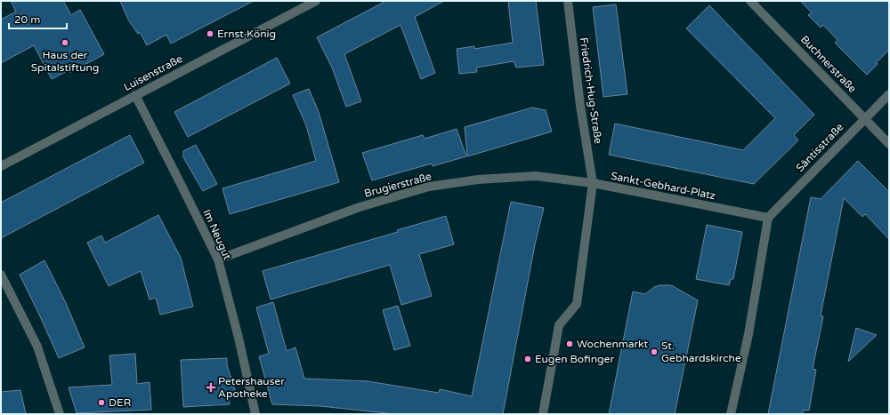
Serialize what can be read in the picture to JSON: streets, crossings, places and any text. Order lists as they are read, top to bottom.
{
  "streets": {
    "street": [
      "Buchnerstraße",
      "Luisenstraße",
      "Friedrich-Hug-Straße",
      "Säntisstraße",
      "Brugierstraße",
      "Sankt-Gebhard-Platz",
      "Im Neugut"
    ]
  },
  "crossings": [
    ["Buchnerstraße", "Säntisstraße"],
    ["Luisenstraße", "Im Neugut"],
    ["Friedrich-Hug-Straße", "Brugierstraße"],
    ["Friedrich-Hug-Straße", "Sankt-Gebhard-Platz"],
    ["Säntisstraße", "Sankt-Gebhard-Platz"],
    ["Brugierstraße", "Sankt-Gebhard-Platz"],
    ["Brugierstraße", "Im Neugut"]
  ],
  "places": {
    "other": [
      "Ernst König",
      "Haus der Spitalstiftung",
      "Wochenmarkt",
      "St. Gebhardskirche",
      "Eugen Bofinger",
      "DER"
    ],
    "health": ["Petershauser Apotheke"]
  },
  "scale_bar": "20 m"
}
